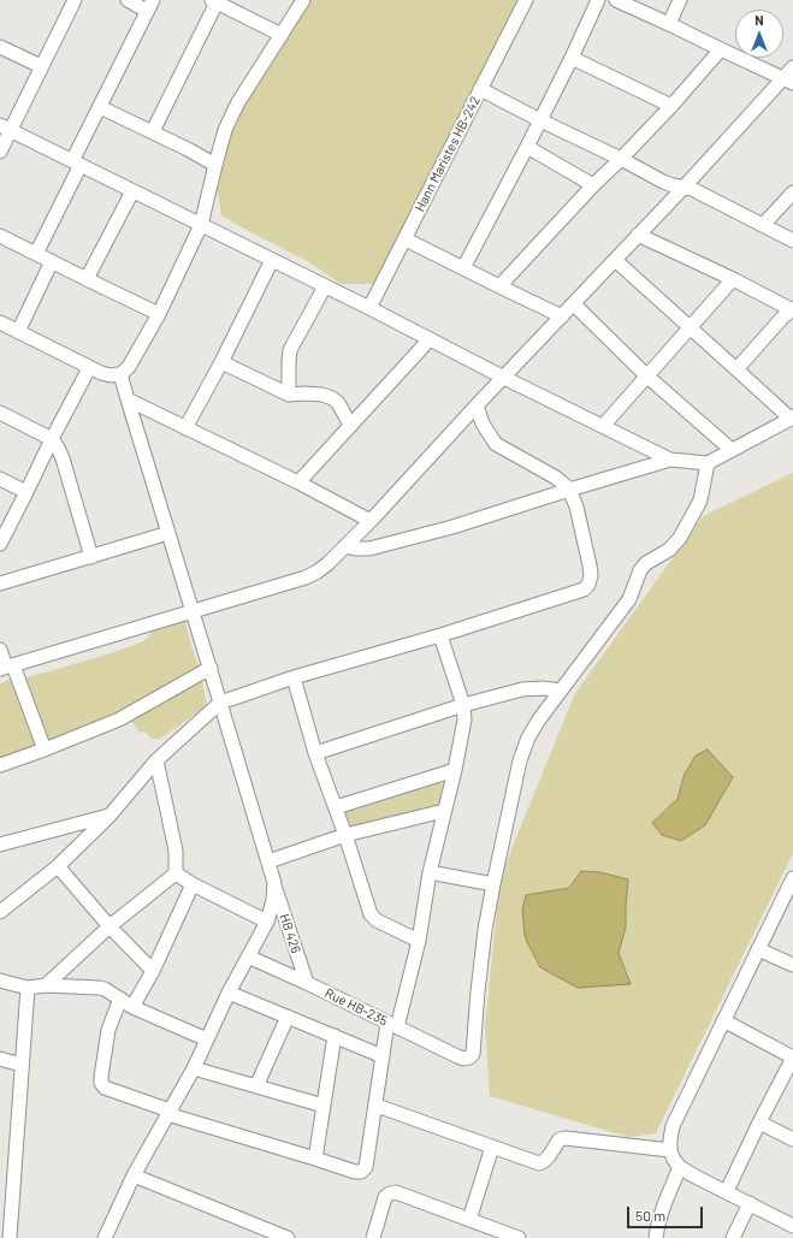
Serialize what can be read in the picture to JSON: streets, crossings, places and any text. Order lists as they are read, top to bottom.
{
  "streets": {
    "street": ["Hann Maristes HB-242", "HB 426", "Rue HB-235"]
  },
  "crossings": [
    ["HB 426", "Rue HB-235"]
  ],
  "scale_bar": "50 m",
  "north": "top"
}
